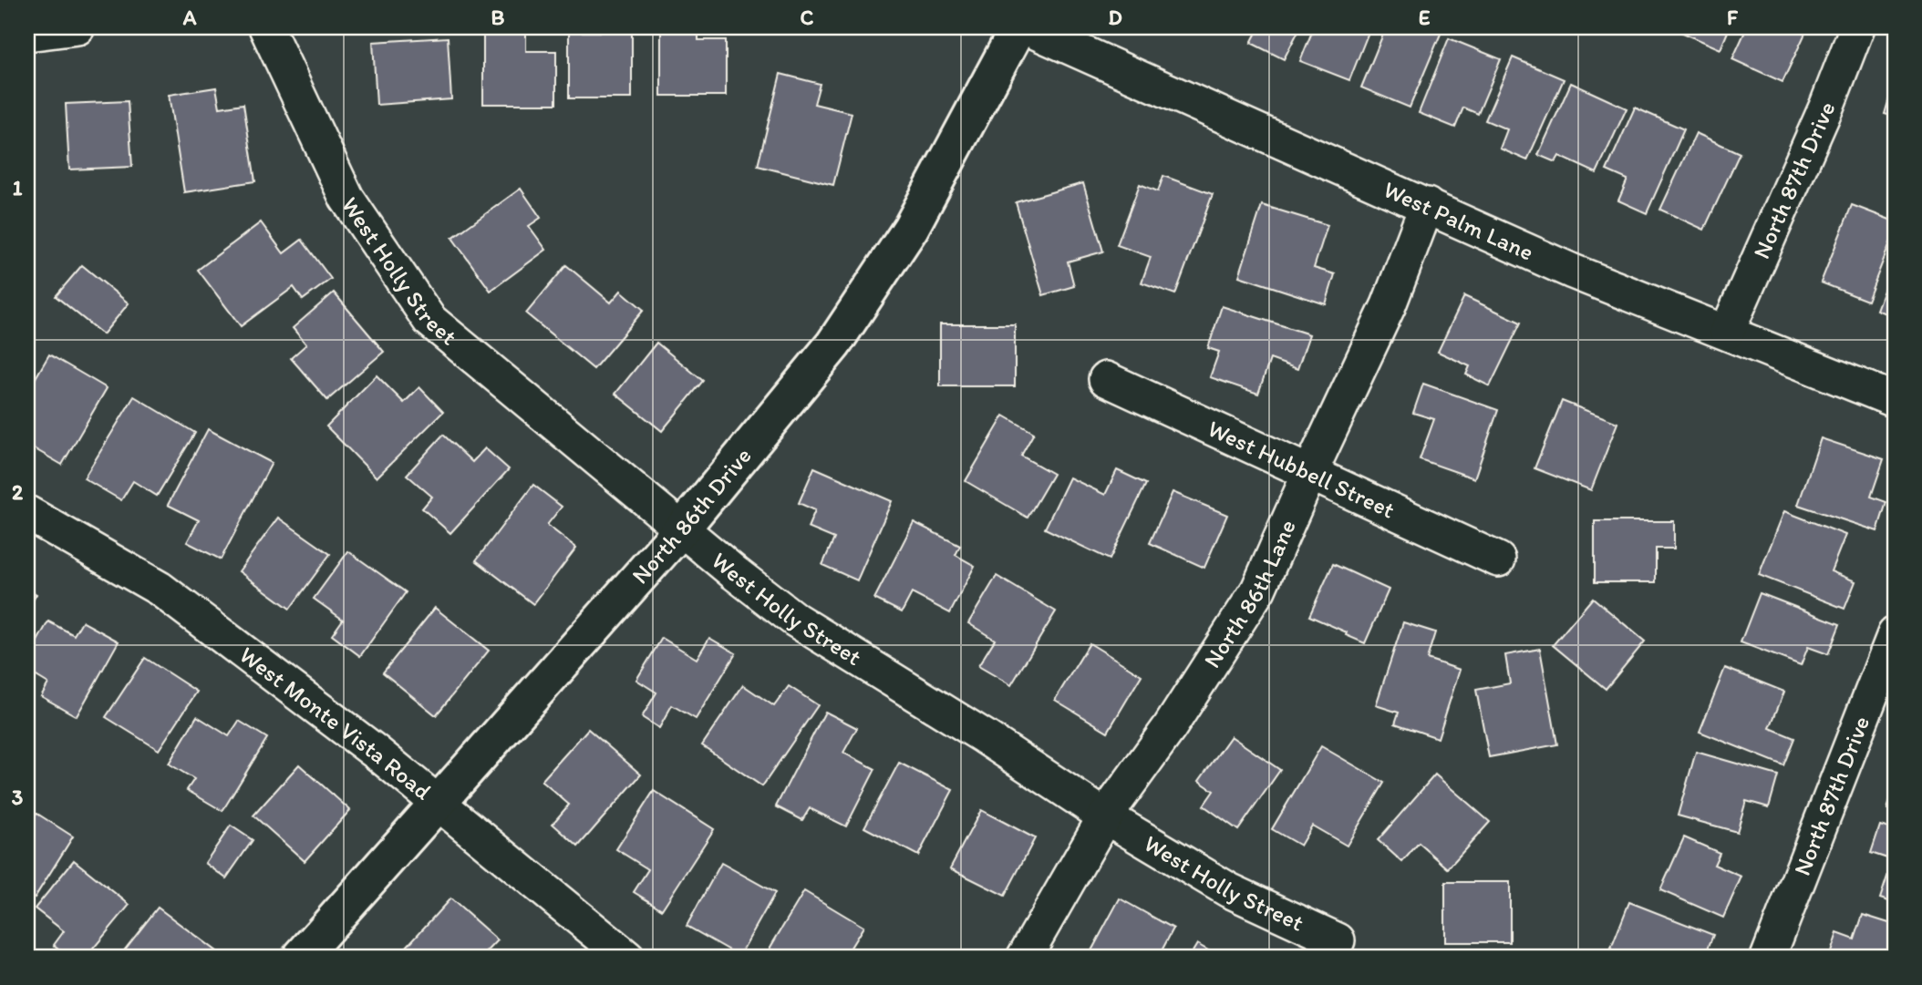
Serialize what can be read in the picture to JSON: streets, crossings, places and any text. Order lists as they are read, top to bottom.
{
  "streets": {
    "street": [
      "North 87th Drive",
      "West Palm Lane",
      "West Holly Street",
      "West Hubbell Street",
      "North 86th Drive",
      "North 86th Lane",
      "West Monte Vista Road"
    ]
  },
  "crossings": [
    ["North 87th Drive", "West Palm Lane"],
    ["West Palm Lane", "North 86th Lane"],
    ["West Holly Street", "North 86th Drive"],
    ["West Holly Street", "North 86th Lane"],
    ["West Hubbell Street", "North 86th Lane"],
    ["North 86th Drive", "West Monte Vista Road"]
  ],
  "grid": {
    "columns": [
      "A",
      "B",
      "C",
      "D",
      "E",
      "F"
    ],
    "rows": ["1", "2", "3"]
  }
}
